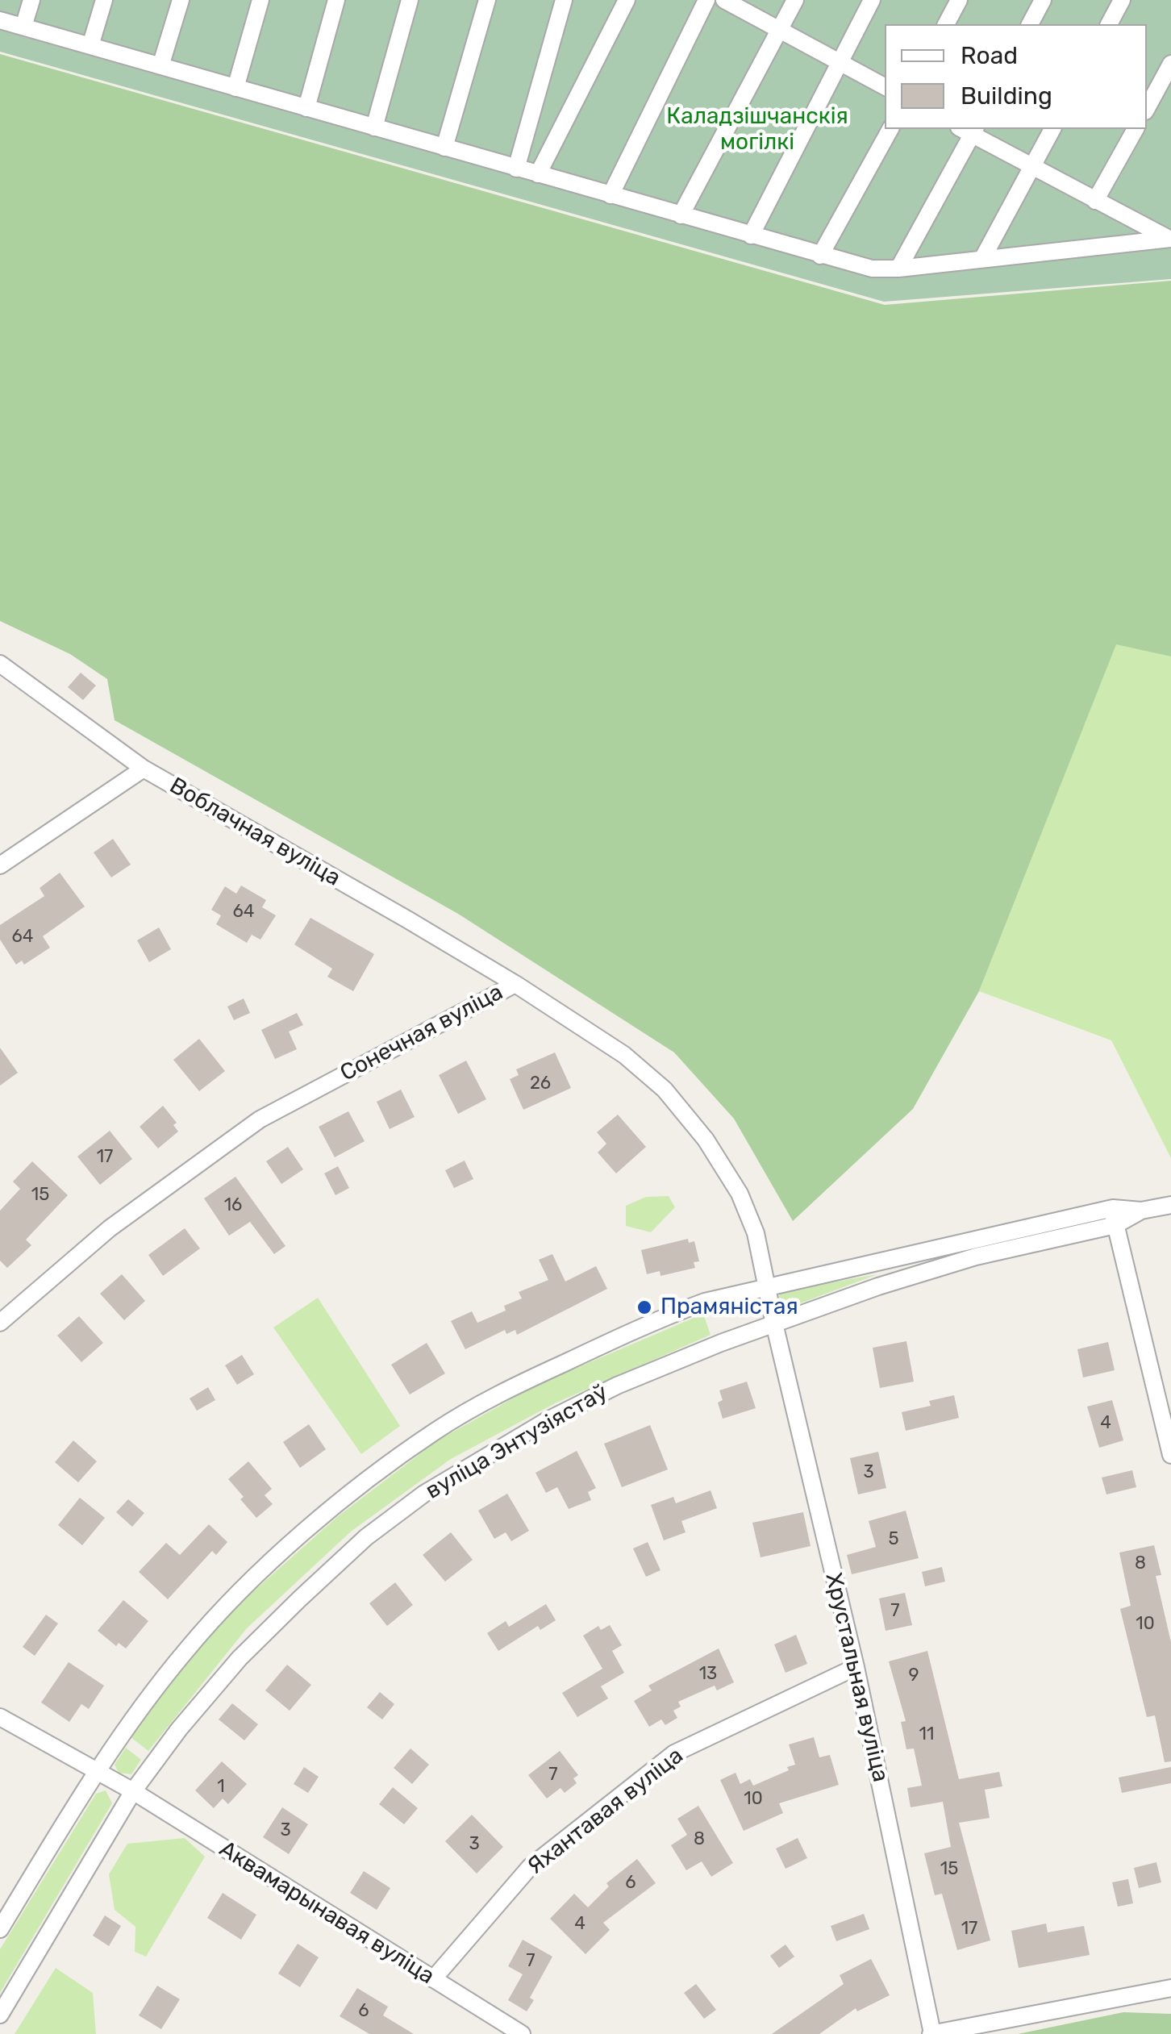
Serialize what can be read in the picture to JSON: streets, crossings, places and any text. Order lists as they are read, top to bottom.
{
  "streets": {
    "street": [
      "Воблачная вуліца",
      "Сонечная вуліца",
      "вуліца Энтузіястаў",
      "Хрустальная вуліца",
      "Яхантавая вуліца",
      "Аквамарынавая вуліца"
    ]
  },
  "crossings": [
    ["Воблачная вуліца", "Сонечная вуліца"],
    ["Сонечная вуліца", "вуліца Энтузіястаў"],
    ["Сонечная вуліца", "Хрустальная вуліца"],
    ["вуліца Энтузіястаў", "Хрустальная вуліца"],
    ["вуліца Энтузіястаў", "Аквамарынавая вуліца"],
    ["Хрустальная вуліца", "Яхантавая вуліца"],
    ["Яхантавая вуліца", "Аквамарынавая вуліца"]
  ],
  "parks": ["Каладзішчанскія могілкі"],
  "places": ["Прамяністая"],
  "house_numbers": [
    "64",
    "64",
    "26",
    "17",
    "15",
    "16",
    "4",
    "3",
    "5",
    "8",
    "7",
    "10",
    "13",
    "9",
    "11",
    "7",
    "1",
    "10",
    "3",
    "8",
    "3",
    "15",
    "6",
    "4",
    "17",
    "7",
    "6"
  ],
  "legend": ["Road", "Building"]
}
